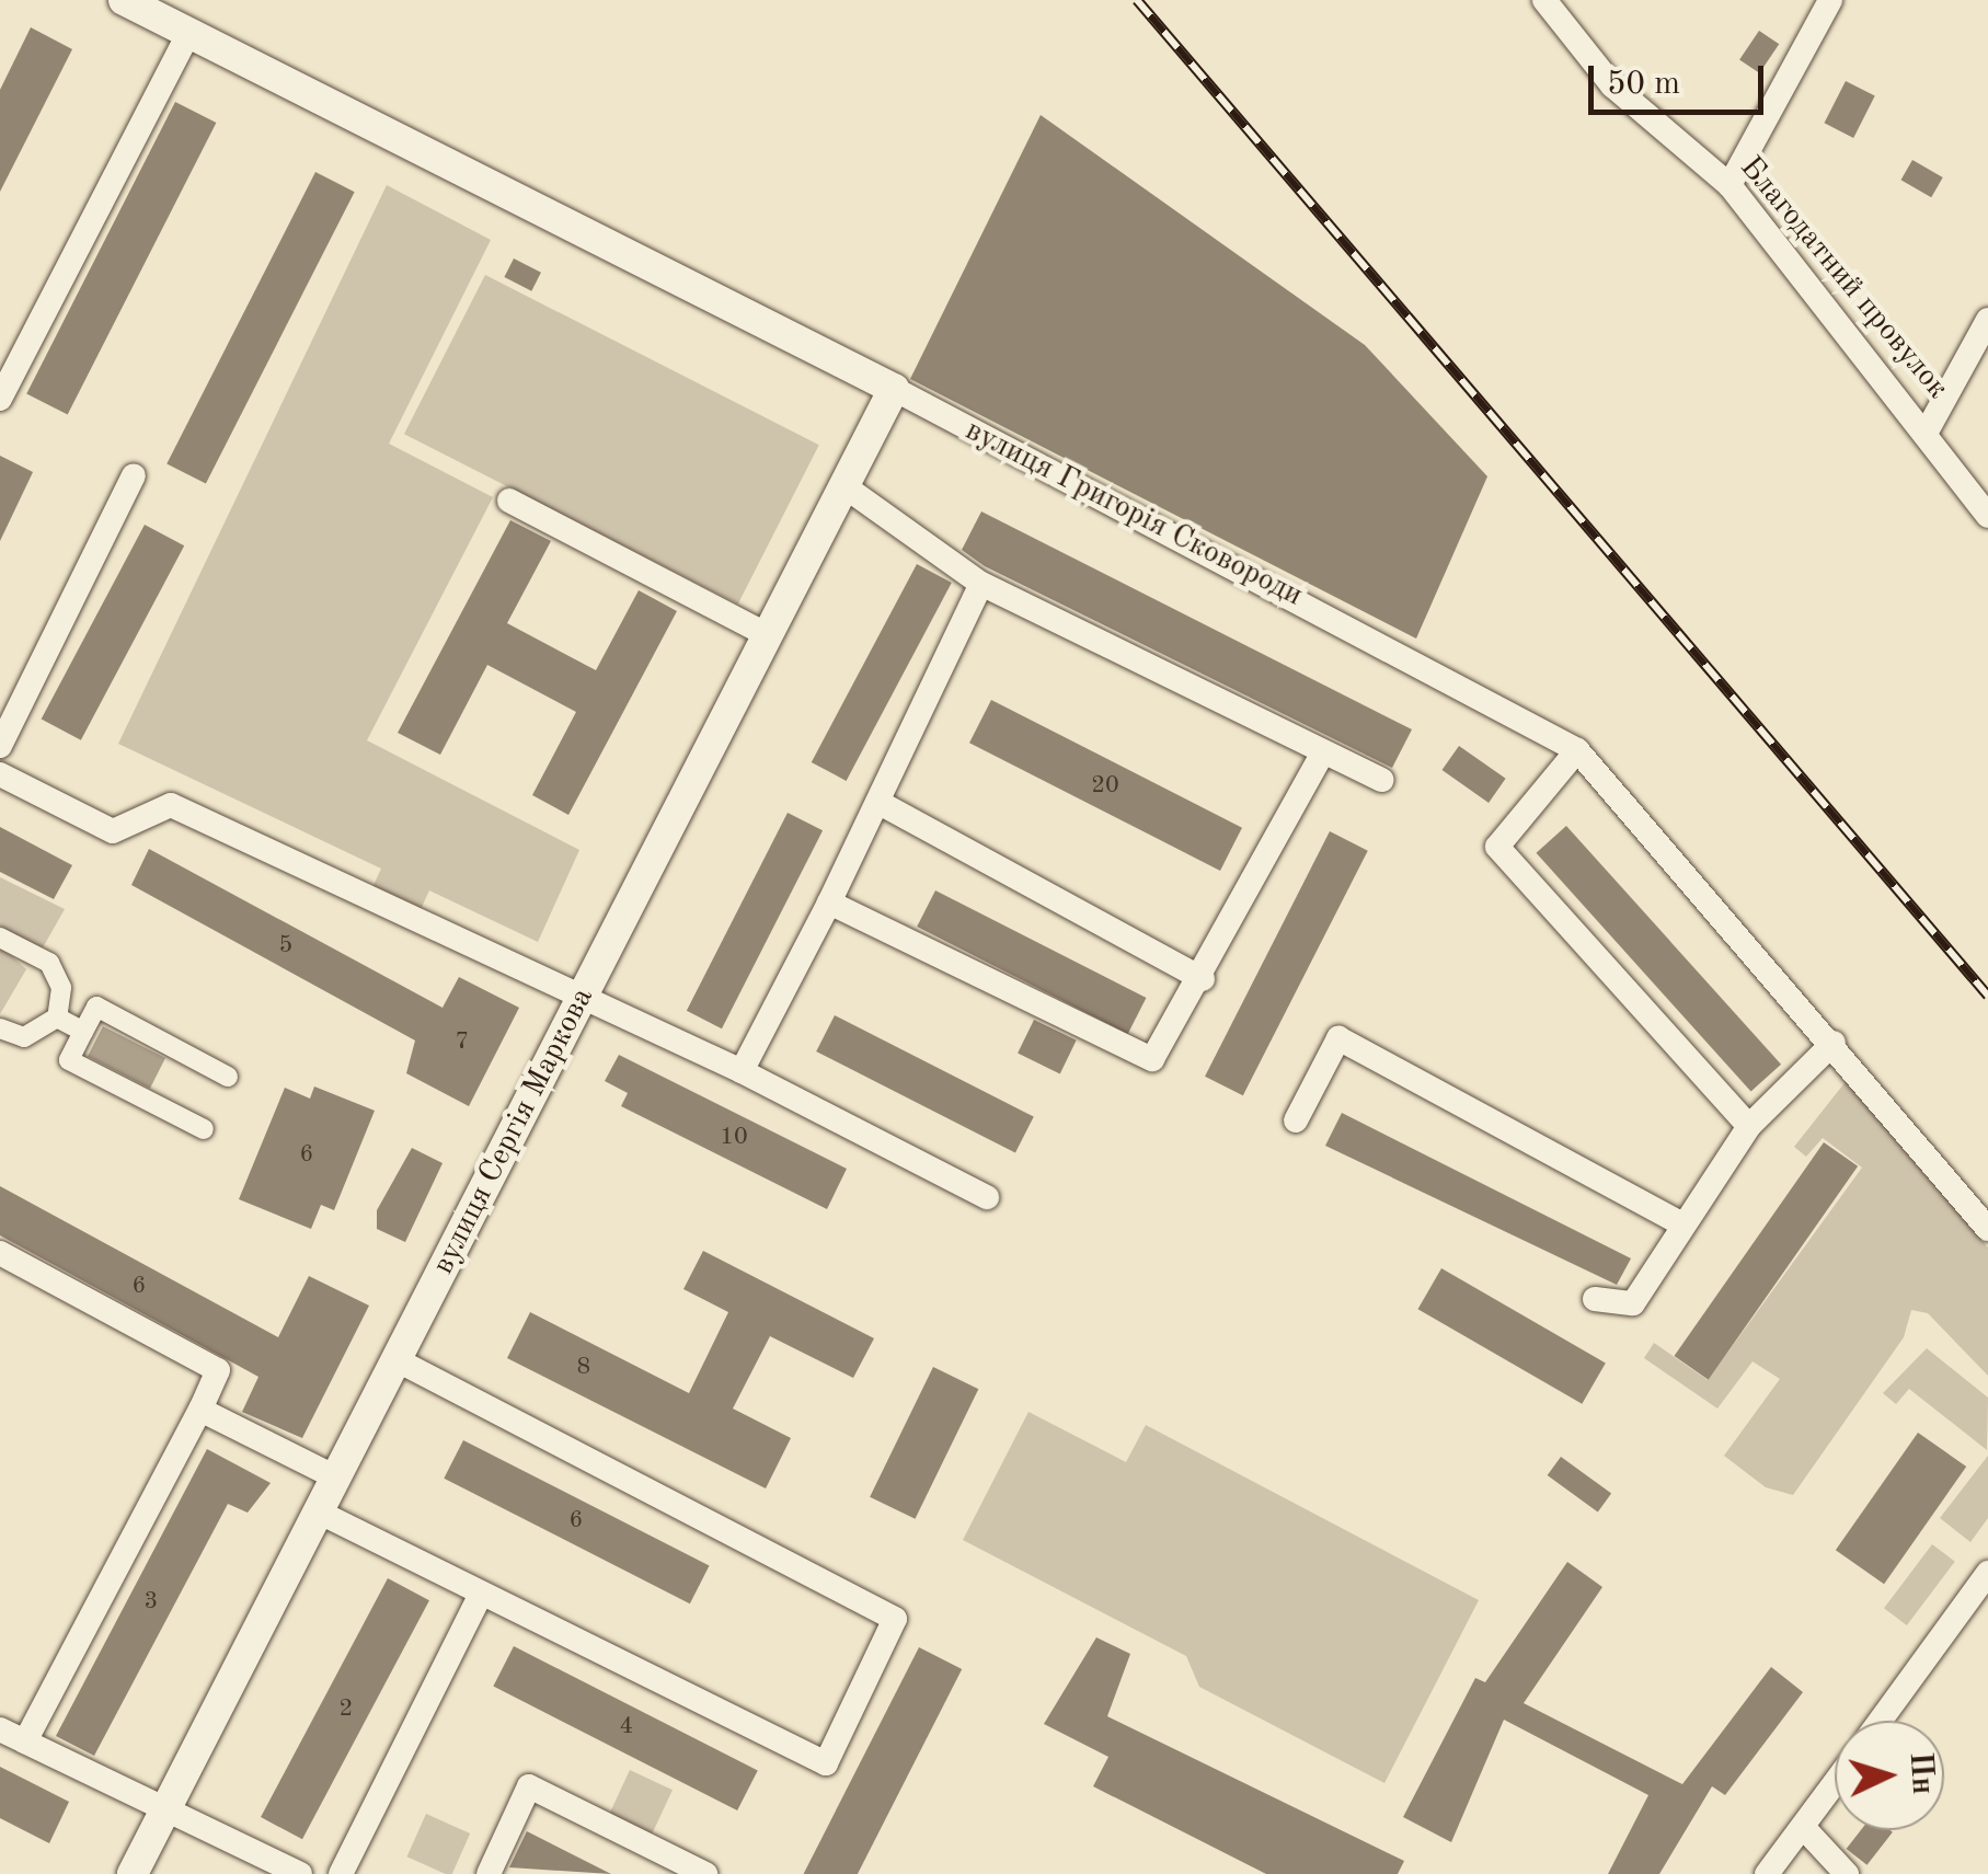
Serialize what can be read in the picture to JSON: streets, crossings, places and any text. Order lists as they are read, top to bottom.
{
  "streets": {
    "street": ["Благодатний провулок", "вулиця Григорія Сковороди", "вулиця Сергія Маркова"]
  },
  "crossings": [
    ["вулиця Григорія Сковороди", "вулиця Сергія Маркова"]
  ],
  "house_numbers": [
    "20",
    "5",
    "7",
    "10",
    "6",
    "6",
    "8",
    "6",
    "3",
    "2",
    "4"
  ],
  "scale_bar": "50 m",
  "north": "right"
}
